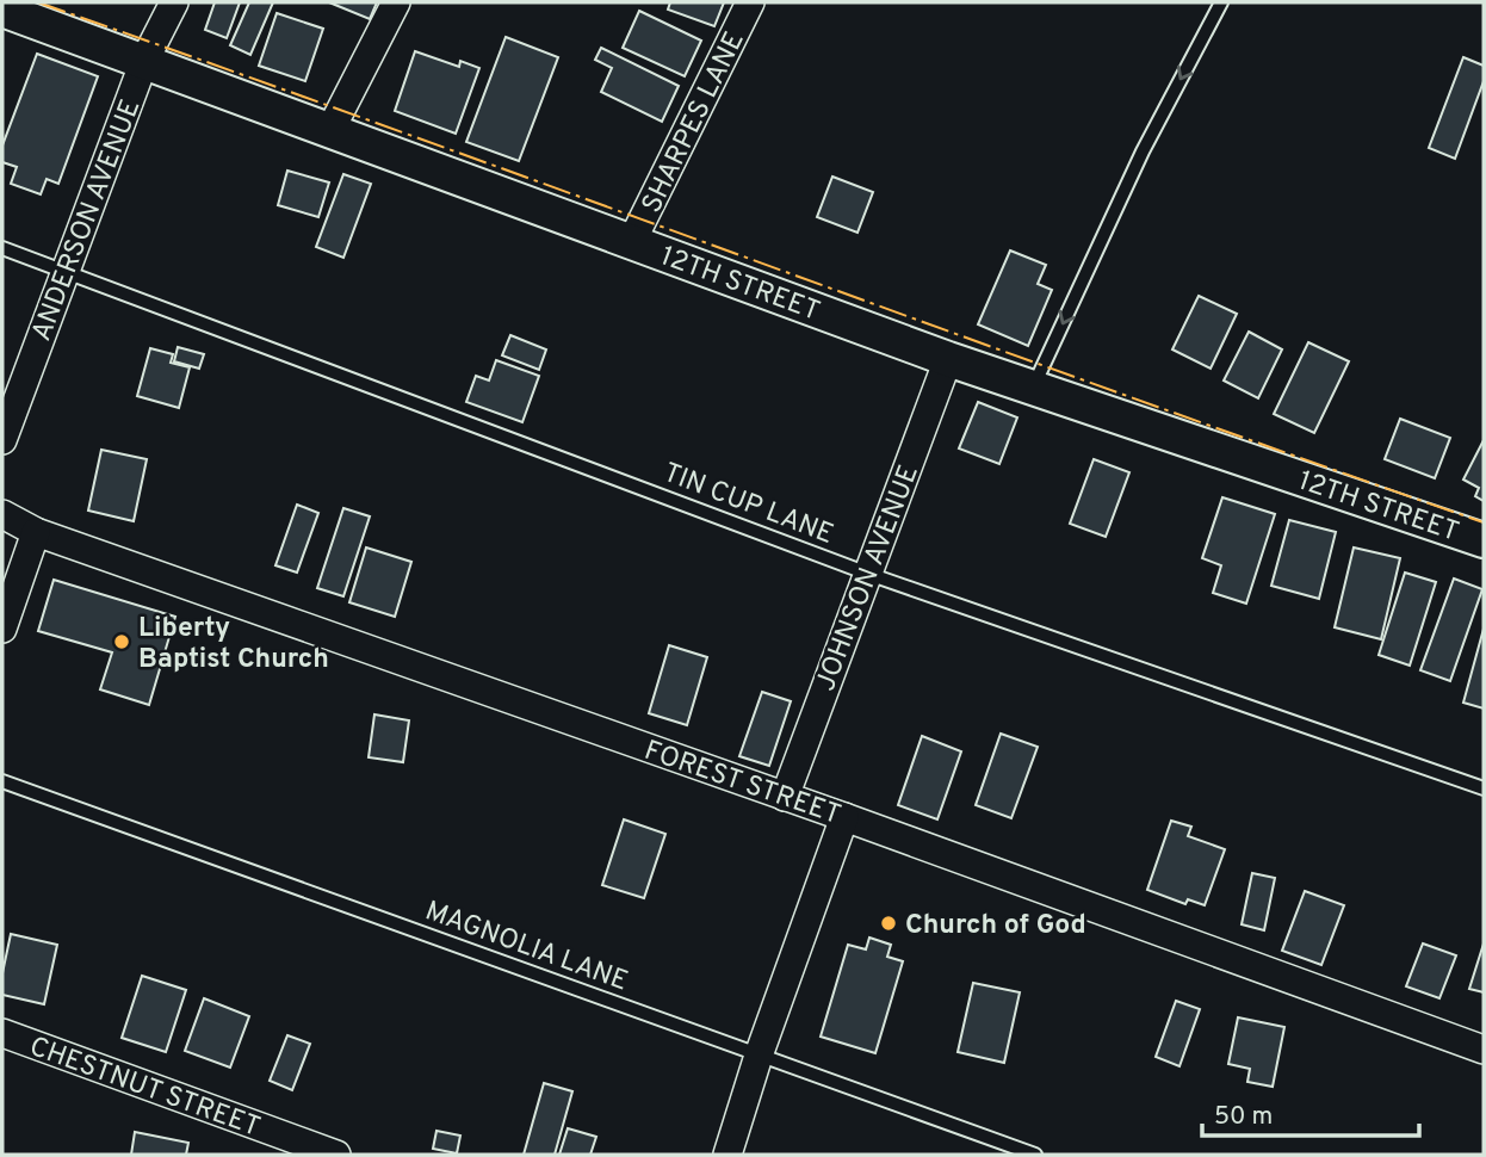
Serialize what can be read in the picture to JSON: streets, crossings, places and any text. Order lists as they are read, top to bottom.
{
  "streets": {
    "street": [
      "SHARPES LANE",
      "ANDERSON AVENUE",
      "12TH STREET",
      "JOHNSON AVENUE",
      "FOREST STREET",
      "CHESTNUT STREET"
    ],
    "lane": ["TIN CUP LANE", "MAGNOLIA LANE"]
  },
  "crossings": [
    ["SHARPES LANE", "12TH STREET"],
    ["ANDERSON AVENUE", "12TH STREET"],
    ["ANDERSON AVENUE", "TIN CUP LANE"],
    ["12TH STREET", "JOHNSON AVENUE"],
    ["TIN CUP LANE", "JOHNSON AVENUE"],
    ["JOHNSON AVENUE", "FOREST STREET"]
  ],
  "places": ["Liberty Baptist Church", "Church of God"],
  "scale_bar": "50 m"
}
